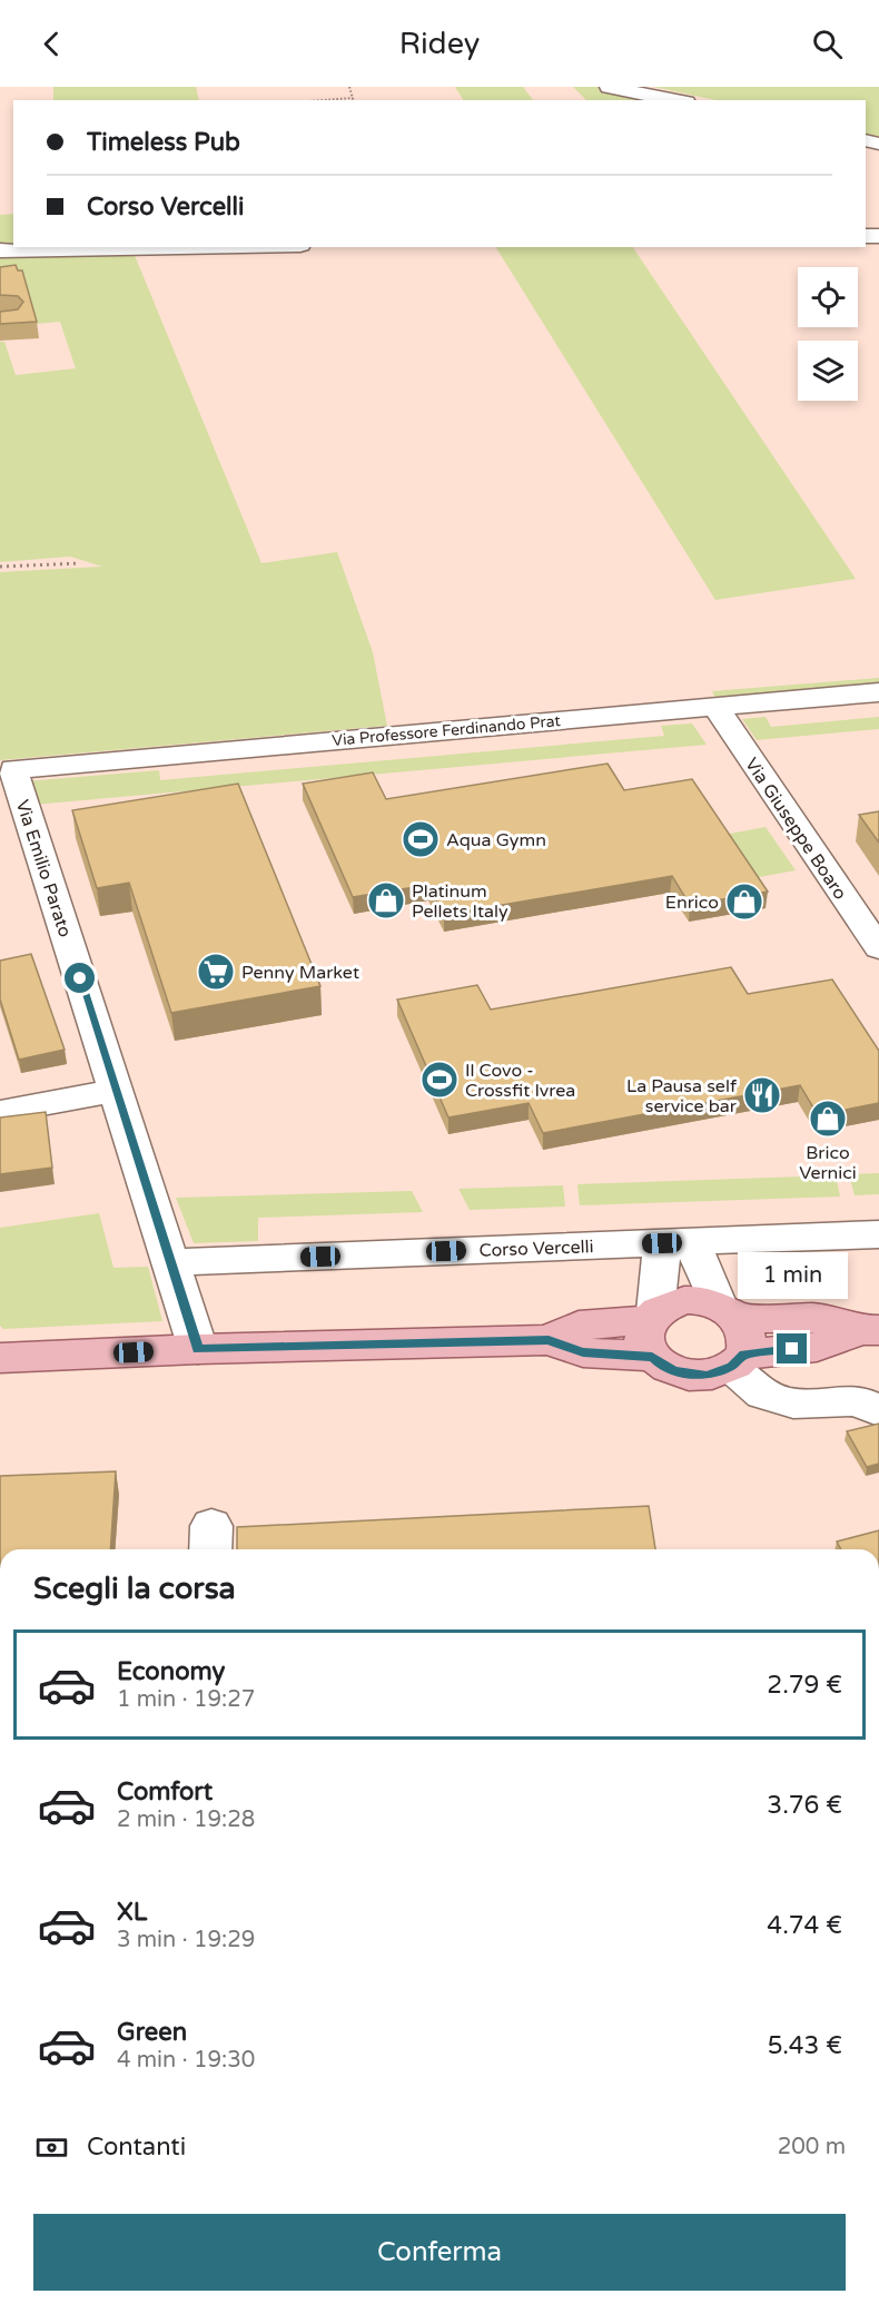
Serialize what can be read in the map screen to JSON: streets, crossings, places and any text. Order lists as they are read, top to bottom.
{
  "streets": {
    "street": [
      "Via Professore Ferdinando Prat",
      "Via Giuseppe Boaro",
      "Via Emilio Parato",
      "Corso Vercelli"
    ]
  },
  "crossings": [
    ["Via Professore Ferdinando Prat", "Via Giuseppe Boaro"],
    ["Via Professore Ferdinando Prat", "Via Emilio Parato"],
    ["Via Emilio Parato", "Corso Vercelli"]
  ],
  "places": {
    "sports": ["Aqua Gymn", "Il Covo - Crossfit Ivrea"],
    "shop": ["Platinum Pellets Italy", "Enrico", "Brico Vernici"],
    "supermarket": ["Penny Market"],
    "restaurant": ["La Pausa self service bar"]
  },
  "page": {
    "header": "Ridey",
    "banner": ["Timeless Pub", "Corso Vercelli"],
    "bubble": "1 min",
    "heading": "Scegli la corsa",
    "list": [
      {
        "name": "Economy",
        "note": "1 min · 19:27",
        "value": "2.79 €"
      },
      {
        "name": "Comfort",
        "note": "2 min · 19:28",
        "value": "3.76 €"
      },
      {
        "name": "XL",
        "note": "3 min · 19:29",
        "value": "4.74 €"
      },
      {
        "name": "Green",
        "note": "4 min · 19:30",
        "value": "5.43 €"
      }
    ],
    "pay": ["Contanti", "200 m"],
    "buttons": "Conferma"
  }
}
